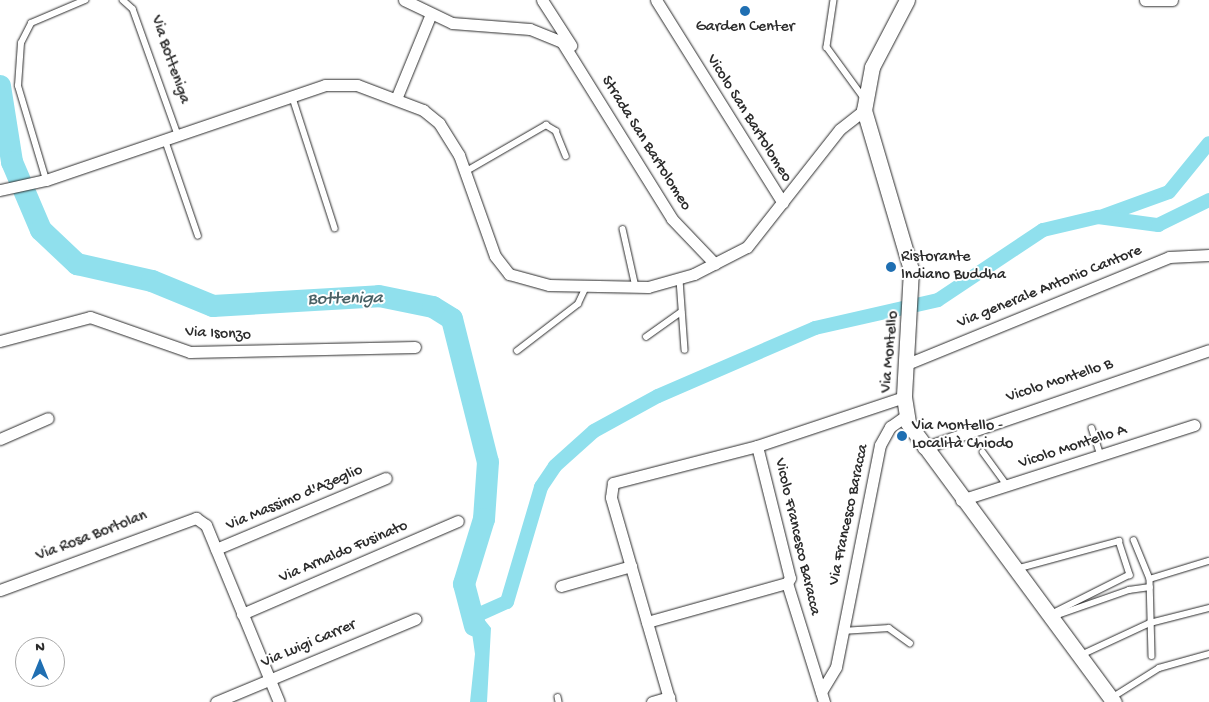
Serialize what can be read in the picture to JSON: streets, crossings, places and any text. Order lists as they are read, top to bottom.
{
  "streets": {
    "street": [
      "Vicolo San Bartolomeo",
      "Strada San Bartolomeo",
      "Via generale Antonio Cantore",
      "Via Isonzo",
      "Via Montello",
      "Vicolo Montello B",
      "Vicolo Montello A",
      "Via Massimo d'Azeglio",
      "Via Francesco Baracca",
      "Via Rosa Bortolan",
      "Vicolo Francesco Baracca",
      "Via Arnaldo Fusinato",
      "Via Luigi Carrer"
    ],
    "lane": ["Via Botteniga"]
  },
  "crossings": [
    ["Via generale Antonio Cantore", "Via Montello"],
    ["Via Montello", "Vicolo Montello B"],
    ["Via Montello", "Vicolo Montello A"],
    ["Via Montello", "Via Francesco Baracca"],
    ["Via Massimo d'Azeglio", "Via Rosa Bortolan"],
    ["Via Massimo d'Azeglio", "Via Arnaldo Fusinato"],
    ["Via Massimo d'Azeglio", "Via Luigi Carrer"],
    ["Via Francesco Baracca", "Vicolo Francesco Baracca"]
  ],
  "water": ["Botteniga"],
  "places": ["Garden Center", "Ristorante Indiano Buddha", "Via Montello - Località Chiodo"],
  "north": "top"
}
